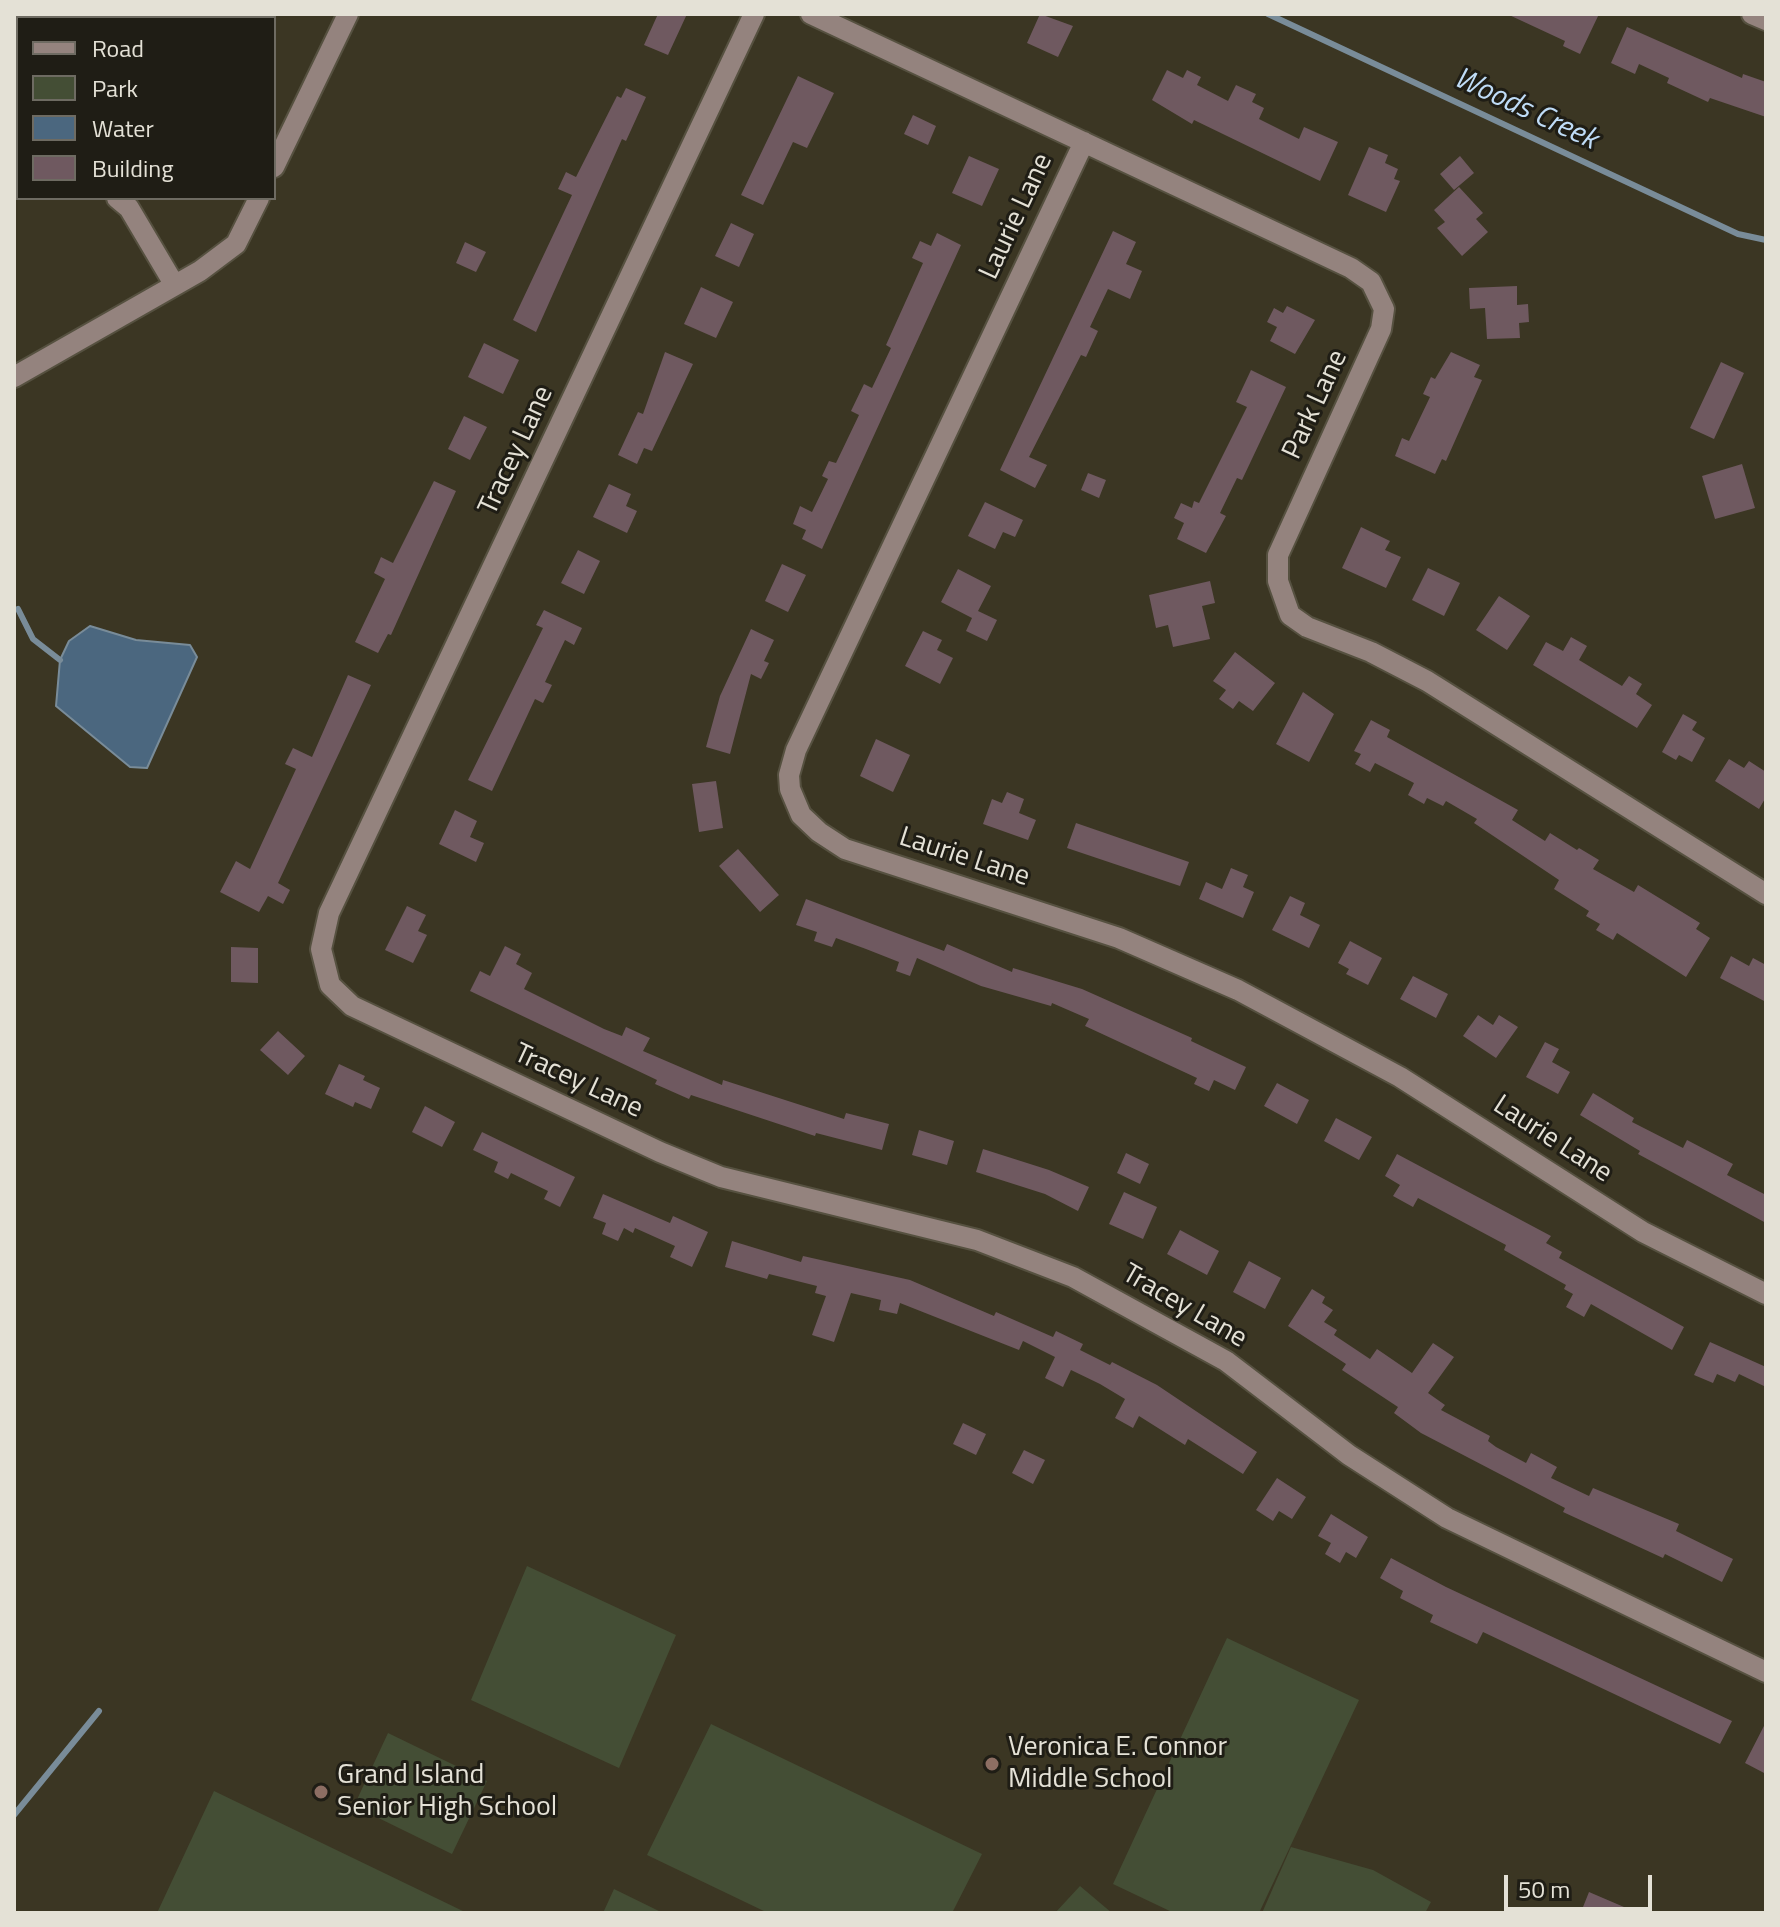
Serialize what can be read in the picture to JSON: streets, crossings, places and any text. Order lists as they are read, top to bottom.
{
  "streets": {
    "street": ["Laurie Lane", "Park Lane", "Tracey Lane"]
  },
  "crossings": [
    ["Laurie Lane", "Park Lane"]
  ],
  "water": ["Woods Creek"],
  "places": ["Veronica E. Connor Middle School", "Grand Island Senior High School"],
  "legend": [
    "Road",
    "Park",
    "Water",
    "Building"
  ],
  "scale_bar": "50 m"
}
